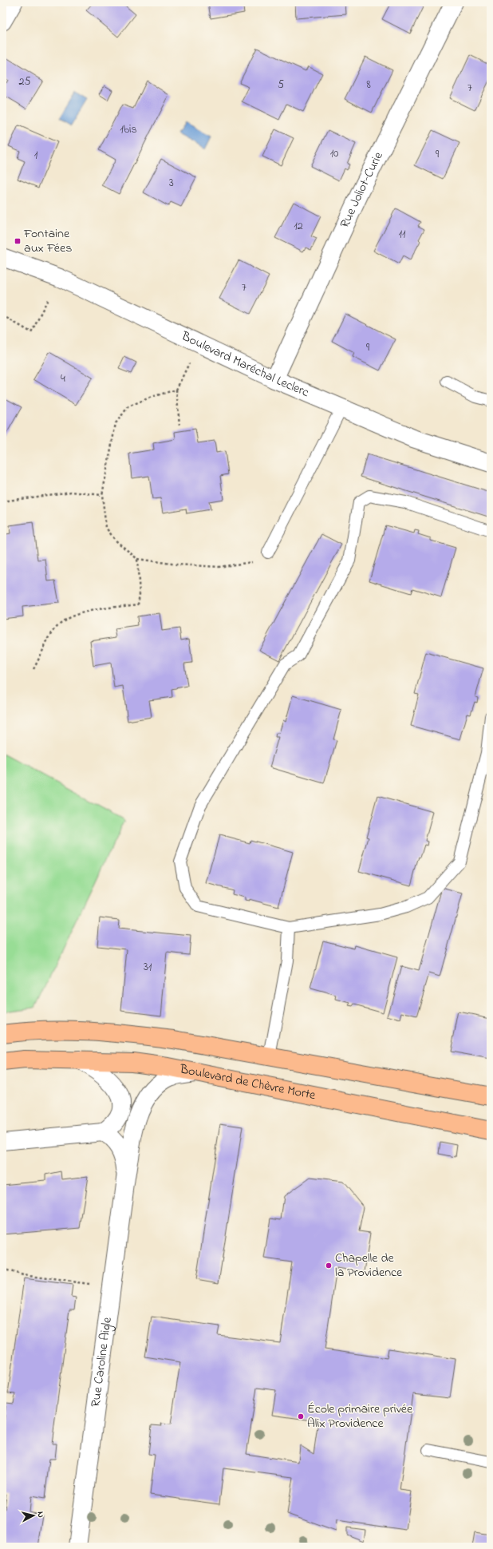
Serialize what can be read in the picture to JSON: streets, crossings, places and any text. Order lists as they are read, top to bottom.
{
  "streets": {
    "main road": ["Boulevard de Chèvre Morte"],
    "street": ["Rue Joliot-Curie", "Boulevard Maréchal Leclerc", "Rue Caroline Aigle"]
  },
  "crossings": [
    ["Rue Joliot-Curie", "Boulevard Maréchal Leclerc"],
    ["Boulevard de Chèvre Morte", "Rue Caroline Aigle"]
  ],
  "places": {
    "transit": ["Fontaine aux Fées"],
    "other": ["Chapelle de la Providence", "École primaire privée Alix Providence"]
  },
  "house_numbers": [
    "25",
    "5",
    "8",
    "7",
    "1bis",
    "10",
    "9",
    "1",
    "3",
    "12",
    "11",
    "7",
    "9",
    "4",
    "31"
  ],
  "north": "right"
}
